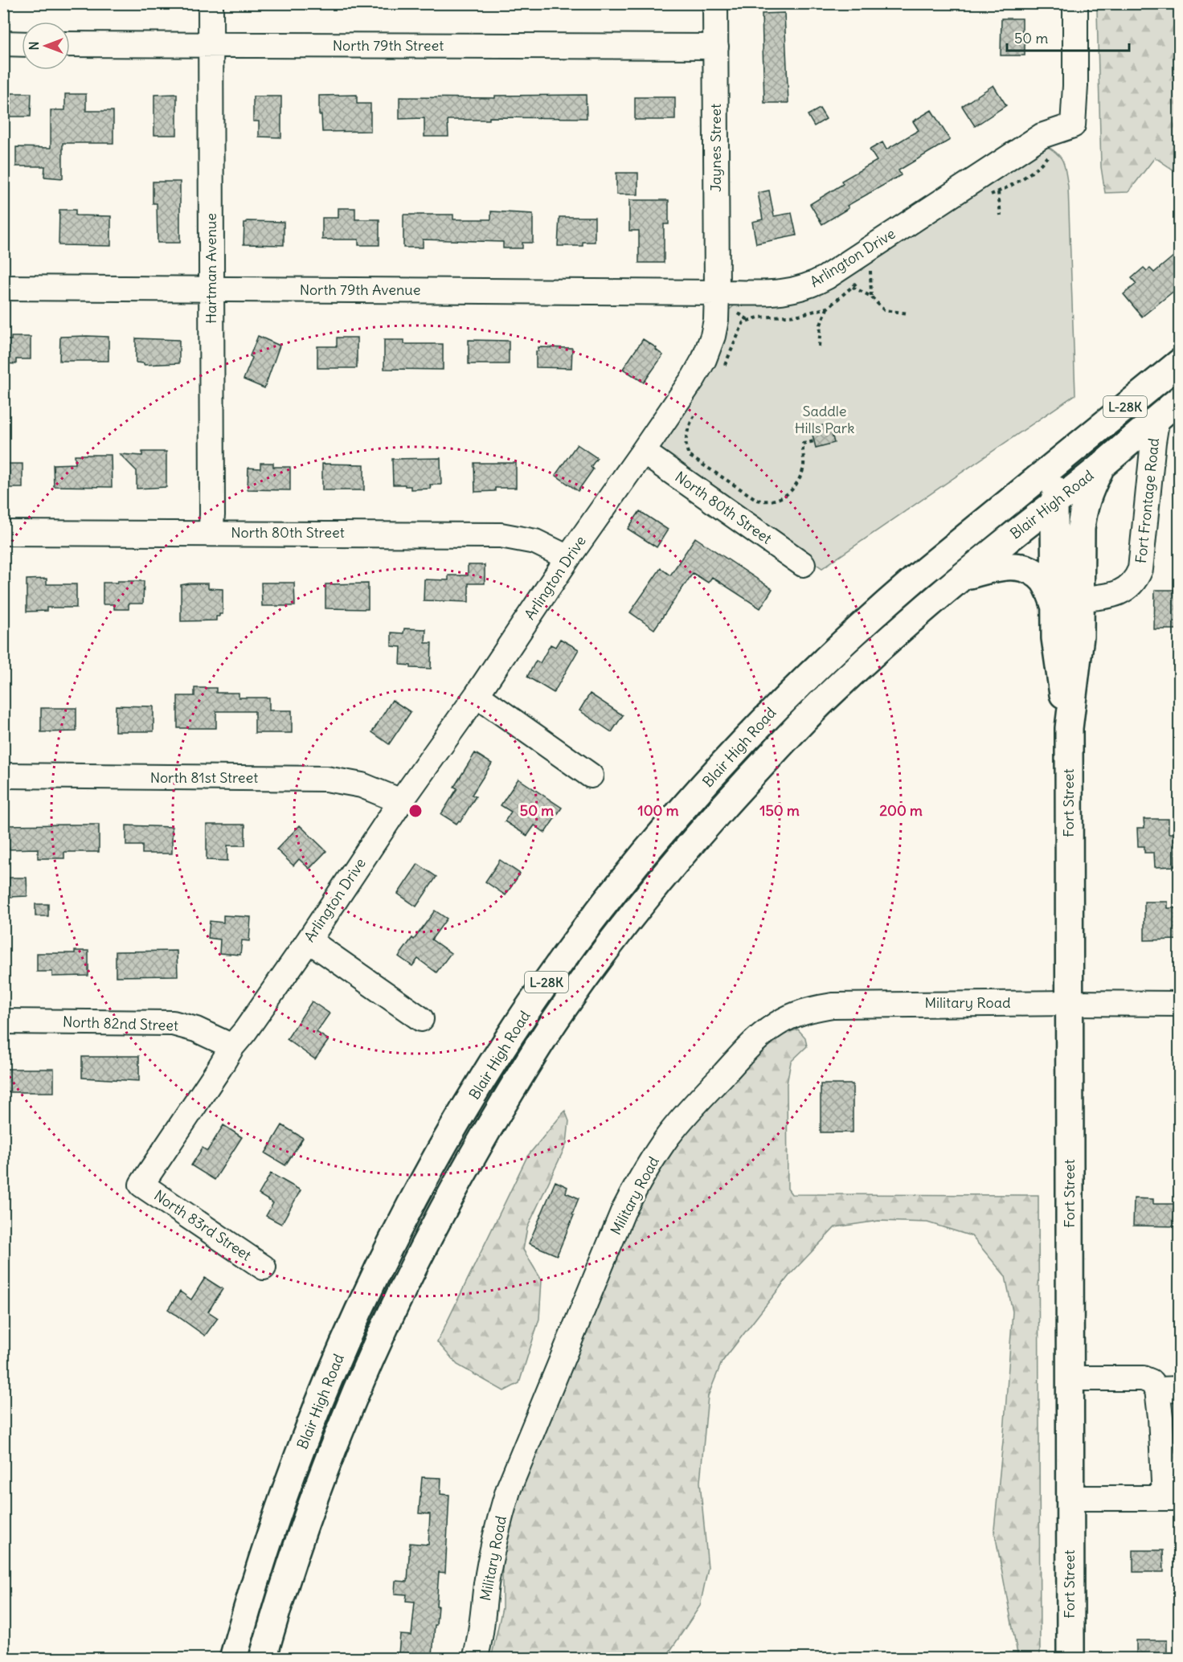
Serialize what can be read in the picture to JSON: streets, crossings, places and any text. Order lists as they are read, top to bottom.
{
  "streets": {
    "main road": ["L-28K", "Blair High Road", "Fort Street"],
    "street": [
      "North 79th Street",
      "Jaynes Street",
      "Arlington Drive",
      "Hartman Avenue",
      "North 79th Avenue",
      "Fort Frontage Road",
      "North 80th Street",
      "North 81st Street",
      "Military Road",
      "North 82nd Street",
      "North 83rd Street"
    ]
  },
  "crossings": [
    ["North 79th Street", "Jaynes Street"],
    ["North 79th Street", "Hartman Avenue"],
    ["Jaynes Street", "Arlington Drive"],
    ["Jaynes Street", "North 79th Avenue"],
    ["Arlington Drive", "North 79th Avenue"],
    ["Arlington Drive", "North 80th Street"],
    ["Arlington Drive", "North 81st Street"],
    ["Arlington Drive", "North 82nd Street"],
    ["Arlington Drive", "North 83rd Street"],
    ["Hartman Avenue", "North 79th Avenue"],
    ["Hartman Avenue", "North 80th Street"],
    ["L-28K", "Fort Frontage Road"],
    ["L-28K", "Blair High Road"],
    ["L-28K", "Fort Street"],
    ["Fort Frontage Road", "Fort Street"],
    ["Blair High Road", "Fort Street"],
    ["Fort Street", "Military Road"]
  ],
  "parks": ["Saddle Hills Park"],
  "scale_bar": "50 m",
  "north": "left",
  "rings": [
    "50 m",
    "100 m",
    "150 m",
    "200 m"
  ]
}
